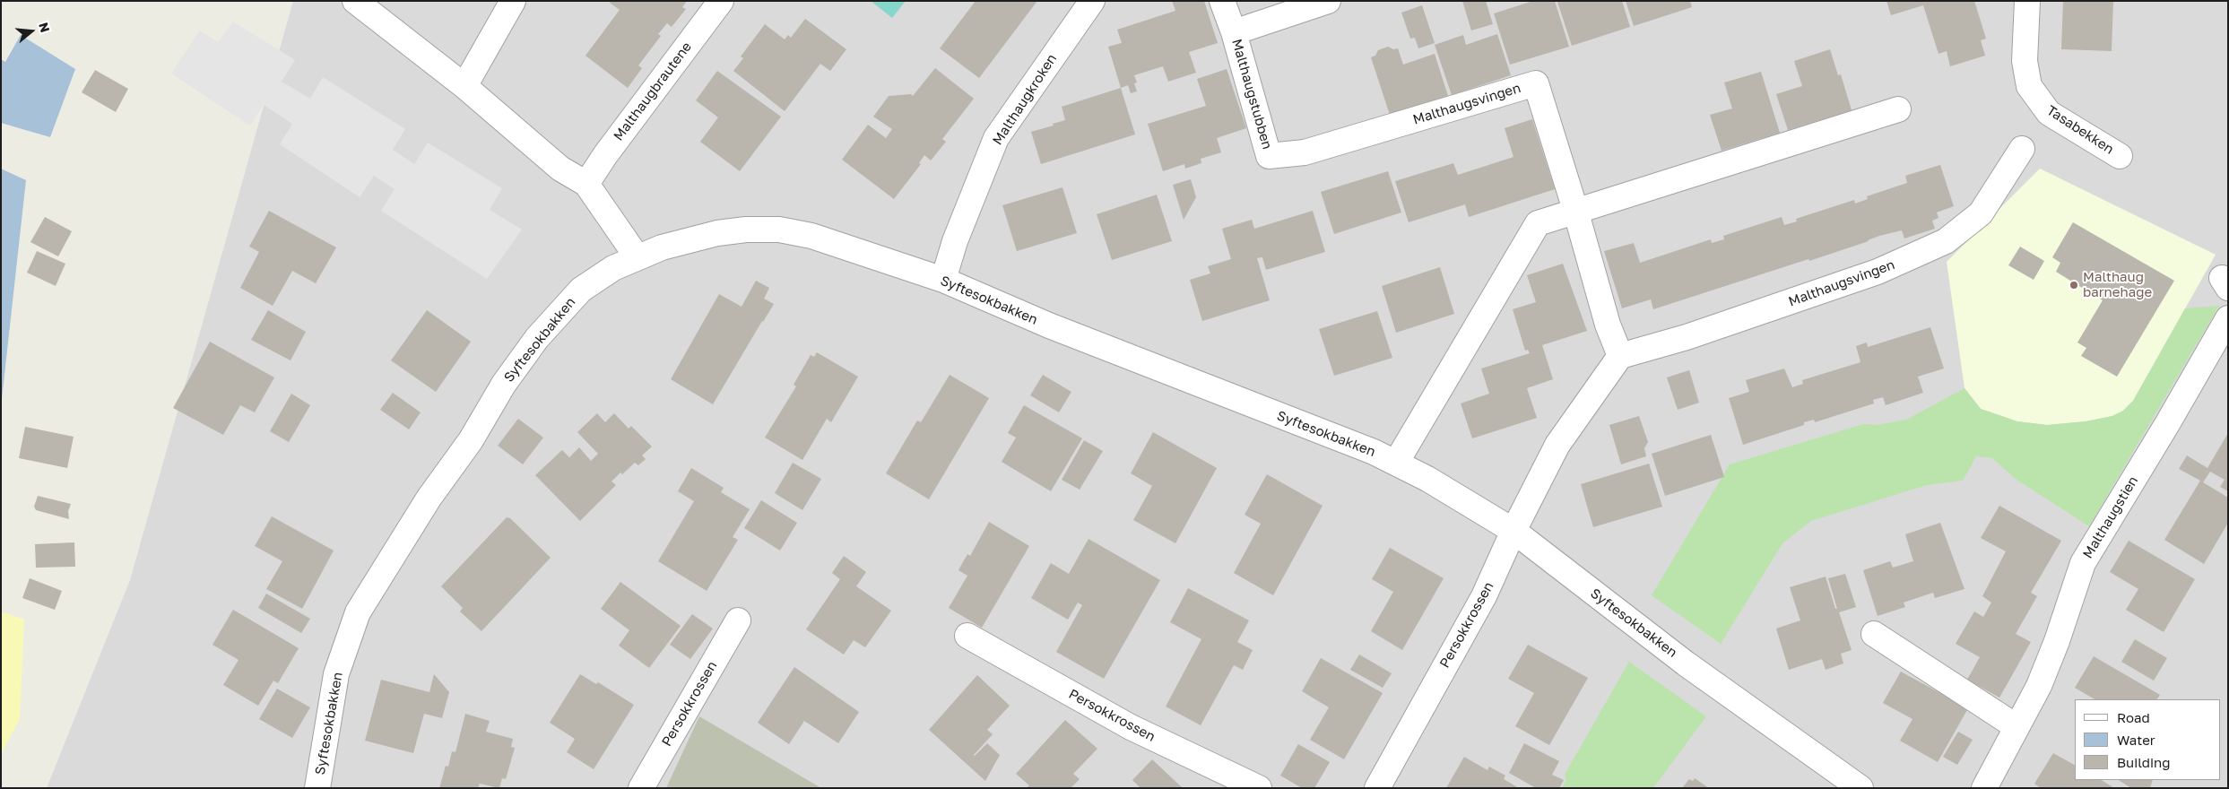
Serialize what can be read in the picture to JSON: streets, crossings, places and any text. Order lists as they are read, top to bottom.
{
  "streets": {
    "street": [
      "Malthaugbrautene",
      "Malthaugstubben",
      "Malthaugkroken",
      "Malthaugsvingen",
      "Tasabekken",
      "Syftesokbakken",
      "Malthaugstien",
      "Persokkrossen"
    ]
  },
  "crossings": [
    ["Malthaugstubben", "Malthaugsvingen"],
    ["Malthaugkroken", "Syftesokbakken"],
    ["Syftesokbakken", "Persokkrossen"]
  ],
  "places": ["Malthaug barnehage"],
  "legend": ["Road", "Water", "Building"],
  "north": "right"
}
